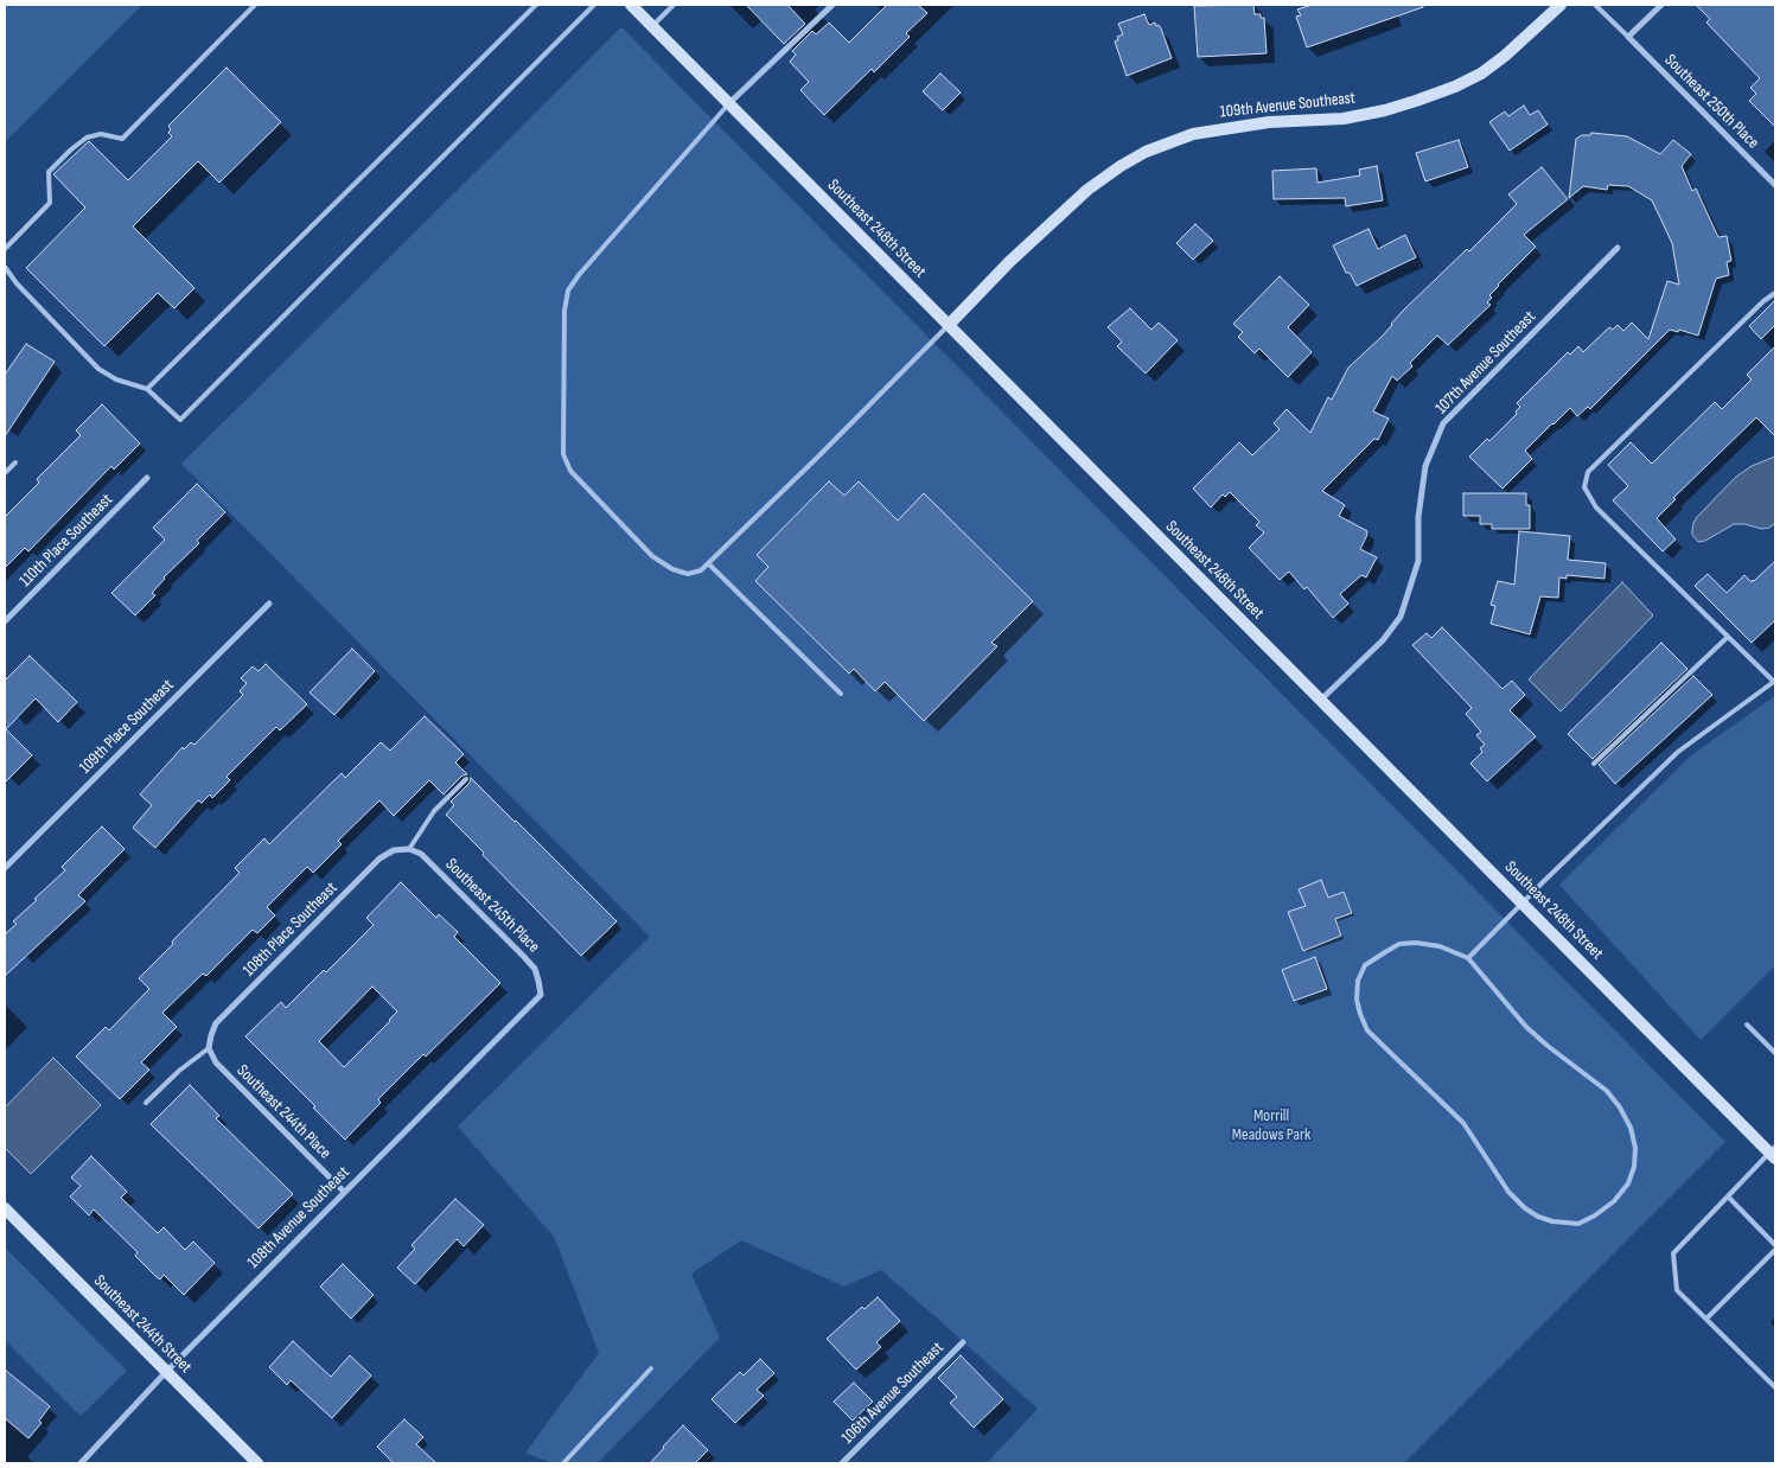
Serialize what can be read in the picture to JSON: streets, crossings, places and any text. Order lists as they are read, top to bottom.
{
  "streets": {
    "street": [
      "Southeast 250th Place",
      "109th Avenue Southeast",
      "Southeast 248th Street",
      "107th Avenue Southeast",
      "110th Place Southeast",
      "109th Place Southeast",
      "Southeast 245th Place",
      "108th Place Southeast",
      "Southeast 244th Place",
      "108th Avenue Southeast",
      "Southeast 244th Street",
      "106th Avenue Southeast"
    ]
  },
  "crossings": [
    ["109th Avenue Southeast", "Southeast 248th Street"],
    ["Southeast 248th Street", "107th Avenue Southeast"],
    ["Southeast 245th Place", "108th Place Southeast"],
    ["Southeast 245th Place", "108th Avenue Southeast"],
    ["108th Place Southeast", "Southeast 244th Place"],
    ["Southeast 244th Place", "108th Avenue Southeast"],
    ["108th Avenue Southeast", "Southeast 244th Street"]
  ],
  "parks": ["Morrill Meadows Park"]
}
